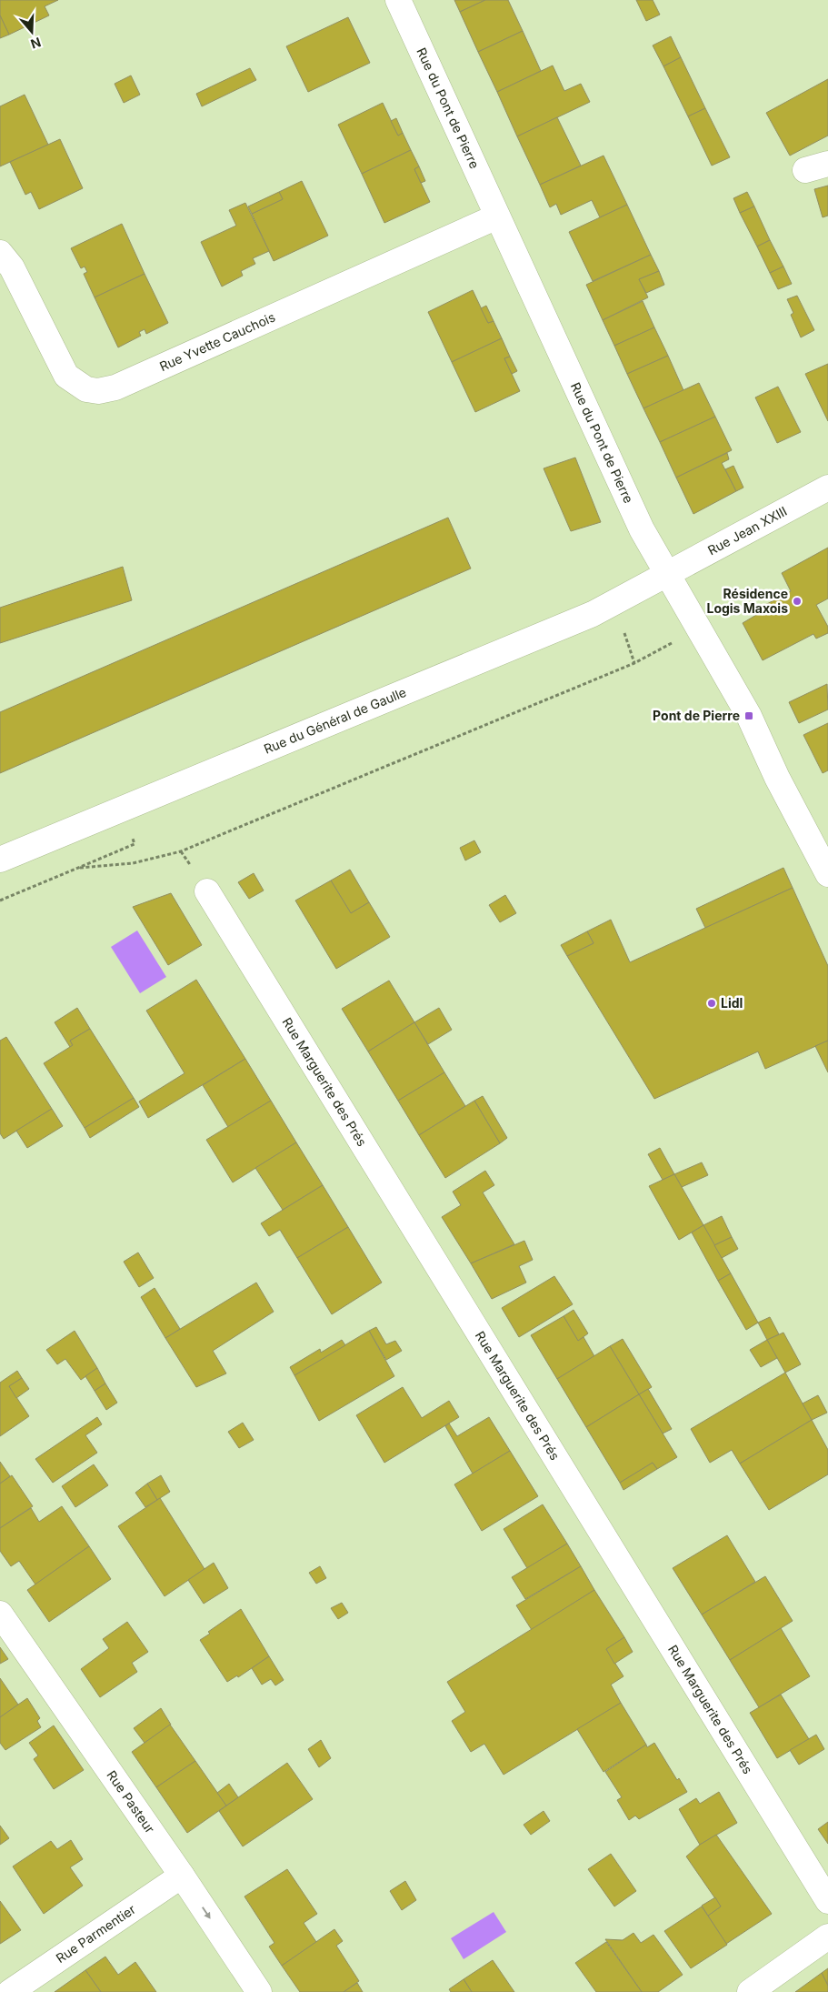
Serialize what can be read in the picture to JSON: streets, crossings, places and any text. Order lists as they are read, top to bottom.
{
  "streets": {
    "street": [
      "Rue du Pont de Pierre",
      "Rue Yvette Cauchois",
      "Rue Jean XXIII",
      "Rue du Général de Gaulle",
      "Rue Marguerite des Prés",
      "Rue Pasteur",
      "Rue Parmentier"
    ]
  },
  "crossings": [
    ["Rue du Pont de Pierre", "Rue Yvette Cauchois"],
    ["Rue du Pont de Pierre", "Rue Jean XXIII"],
    ["Rue du Pont de Pierre", "Rue du Général de Gaulle"],
    ["Rue Jean XXIII", "Rue du Général de Gaulle"],
    ["Rue Pasteur", "Rue Parmentier"]
  ],
  "places": {
    "other": ["Résidence Logis Maxois", "Lidl"],
    "transit": ["Pont de Pierre"]
  },
  "north": "bottom"
}
